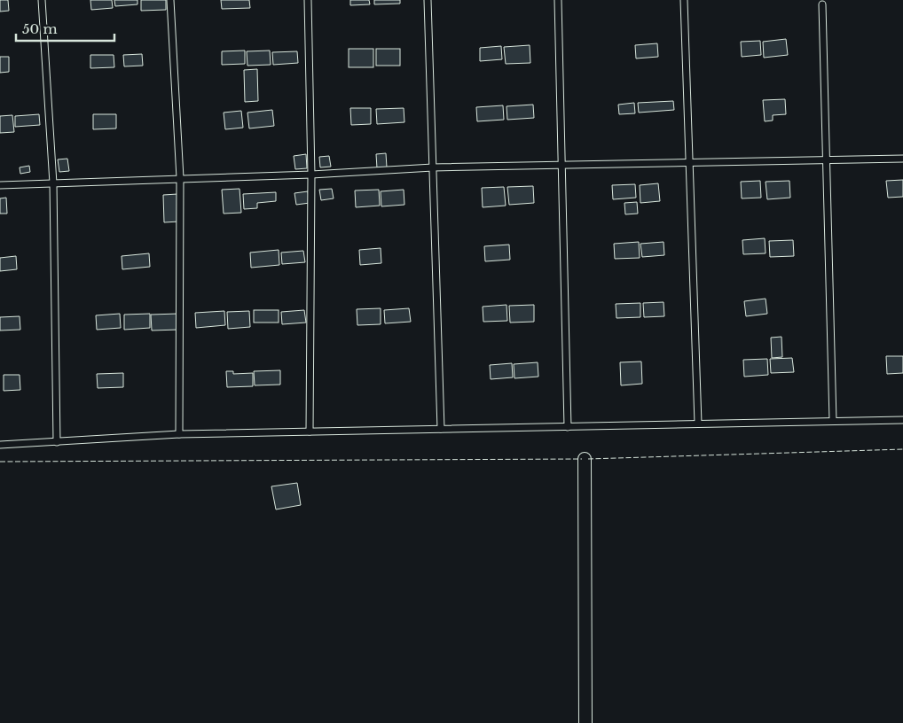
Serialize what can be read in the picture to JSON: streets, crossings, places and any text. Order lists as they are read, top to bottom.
{
  "scale_bar": "50 m"
}
